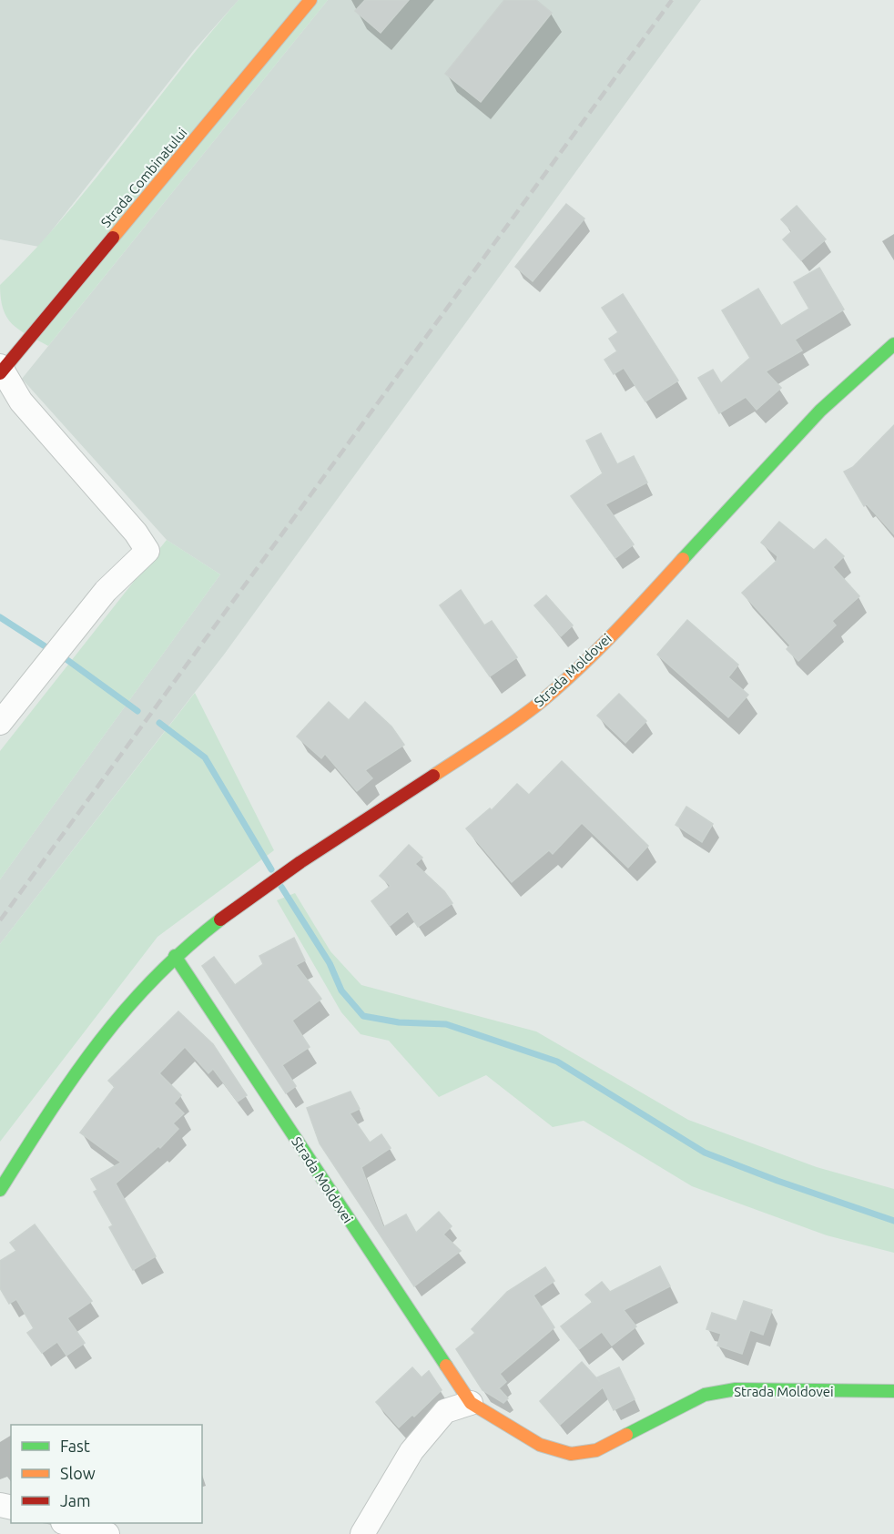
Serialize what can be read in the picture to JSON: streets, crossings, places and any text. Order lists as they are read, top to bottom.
{
  "streets": {
    "street": ["Strada Combinatului", "Strada Moldovei"]
  },
  "legend": ["Fast", "Slow", "Jam"]
}
